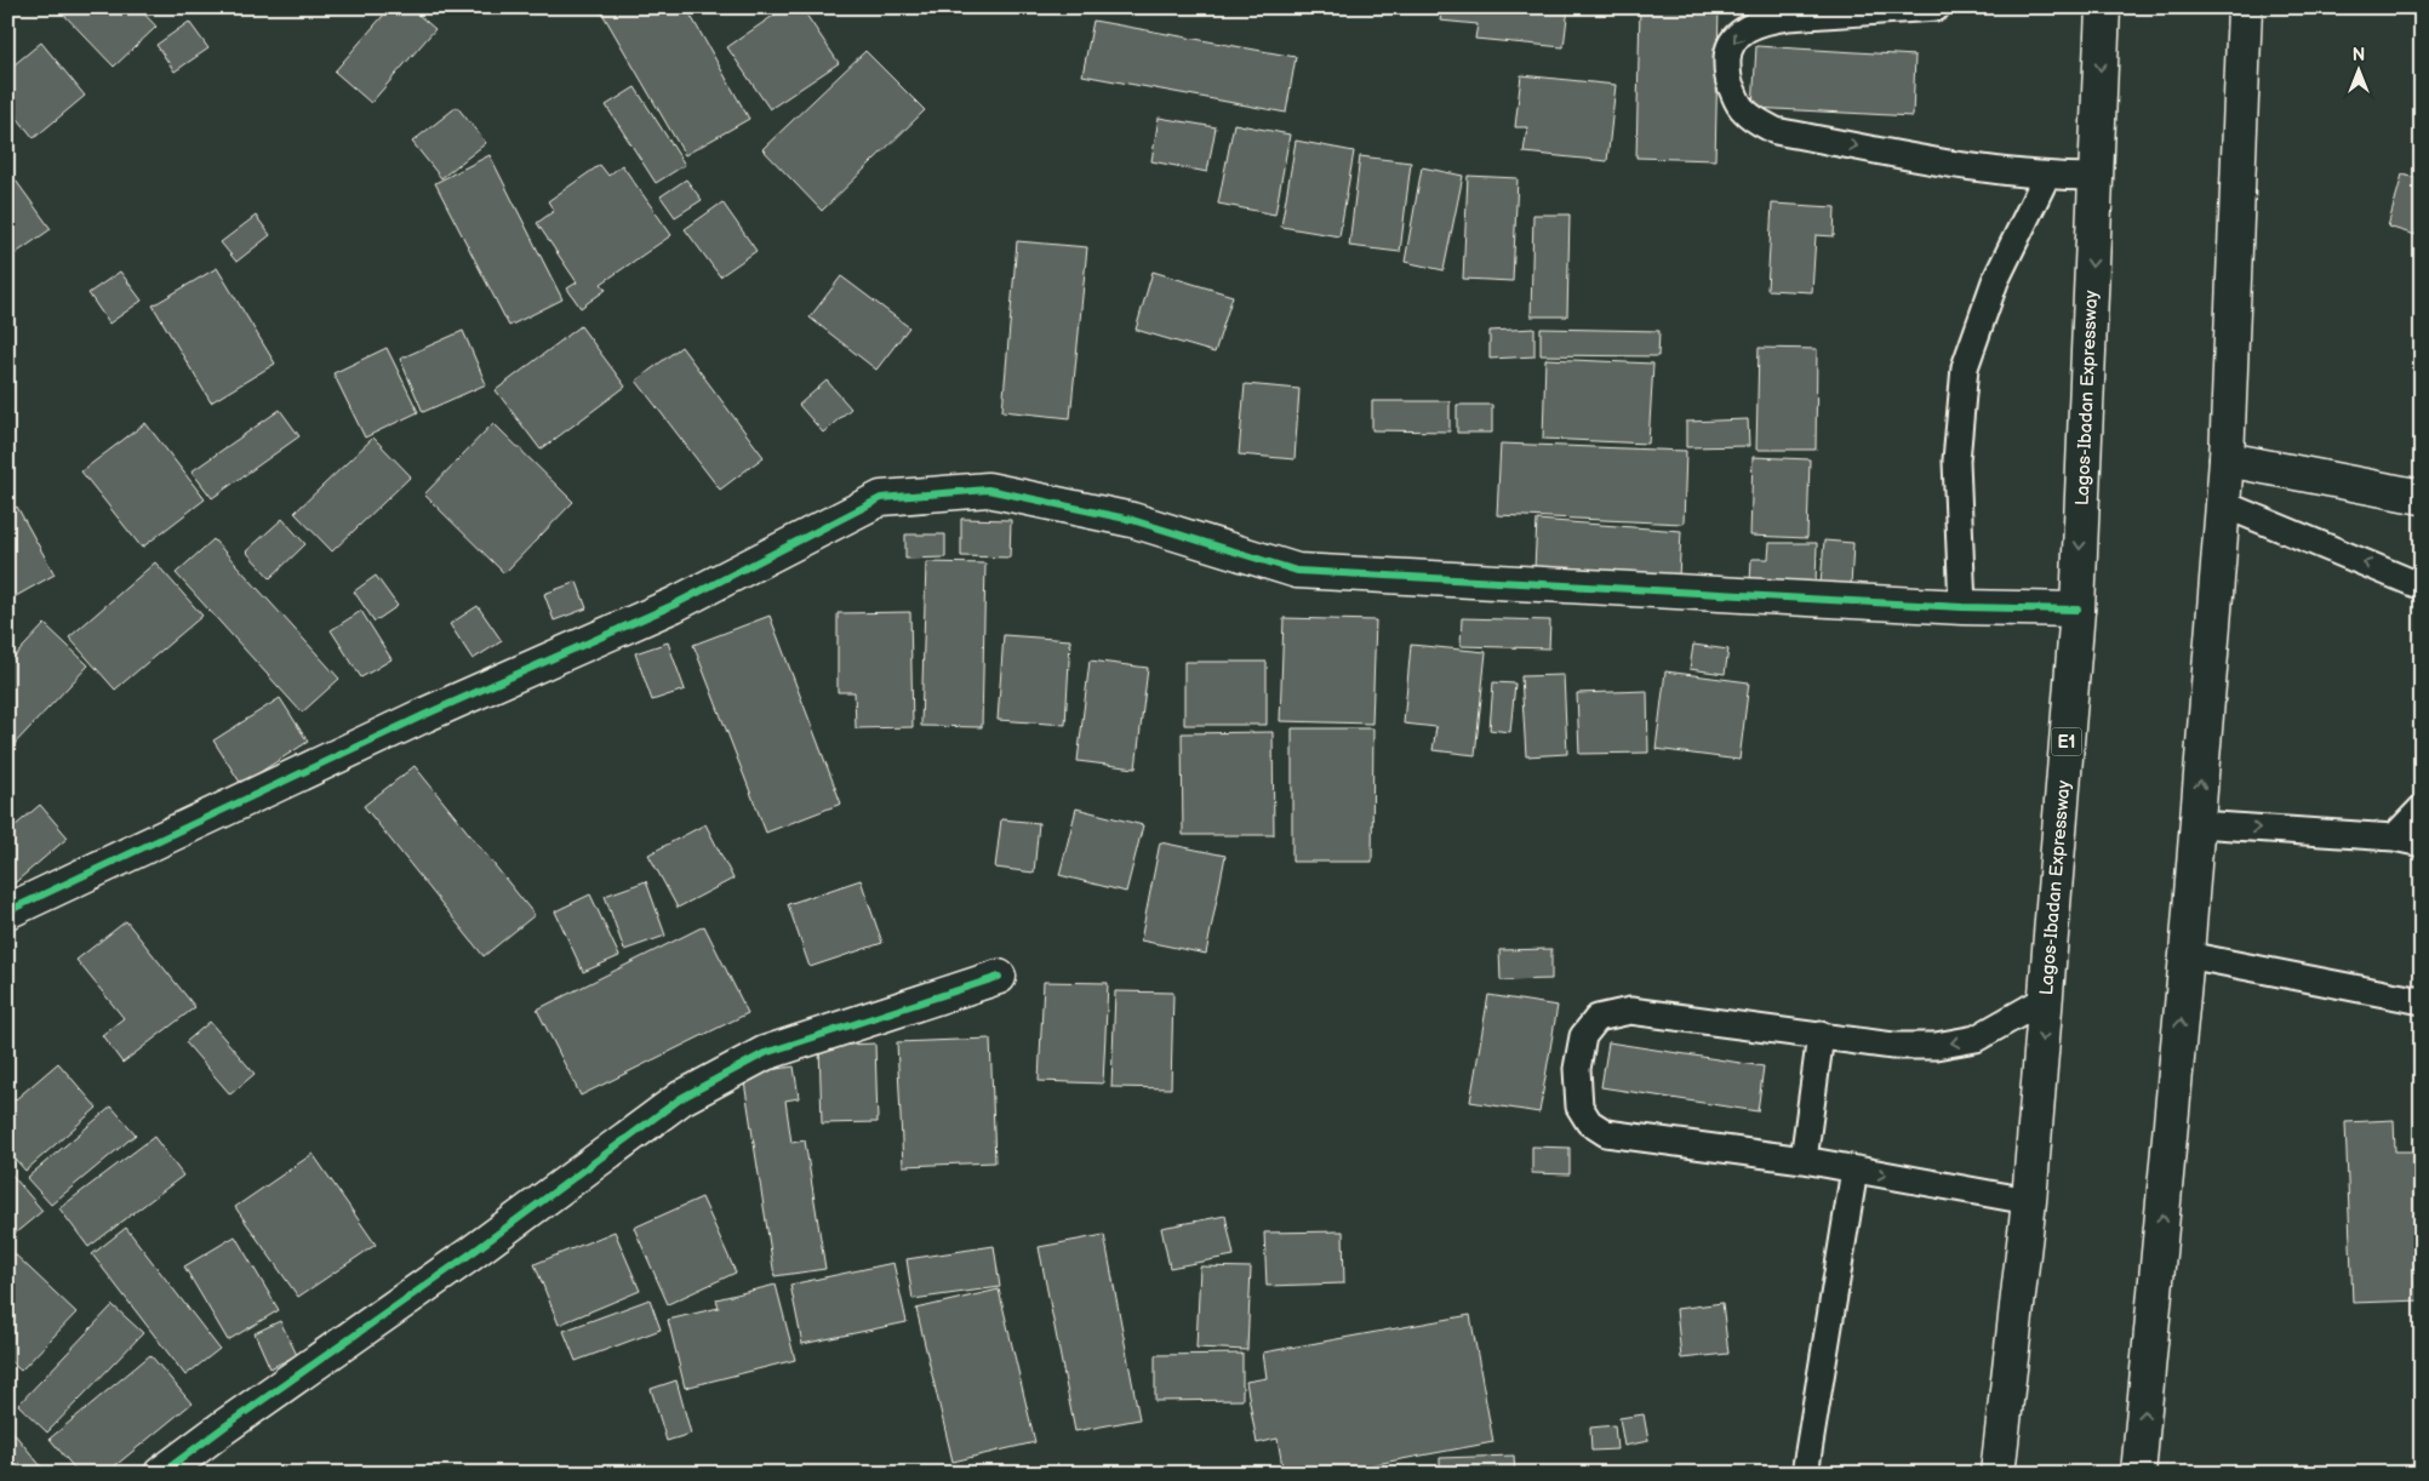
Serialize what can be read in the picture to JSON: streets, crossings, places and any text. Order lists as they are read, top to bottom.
{
  "streets": {
    "main road": ["Lagos-Ibadan Expressway", "E1"]
  },
  "north": "top"
}
